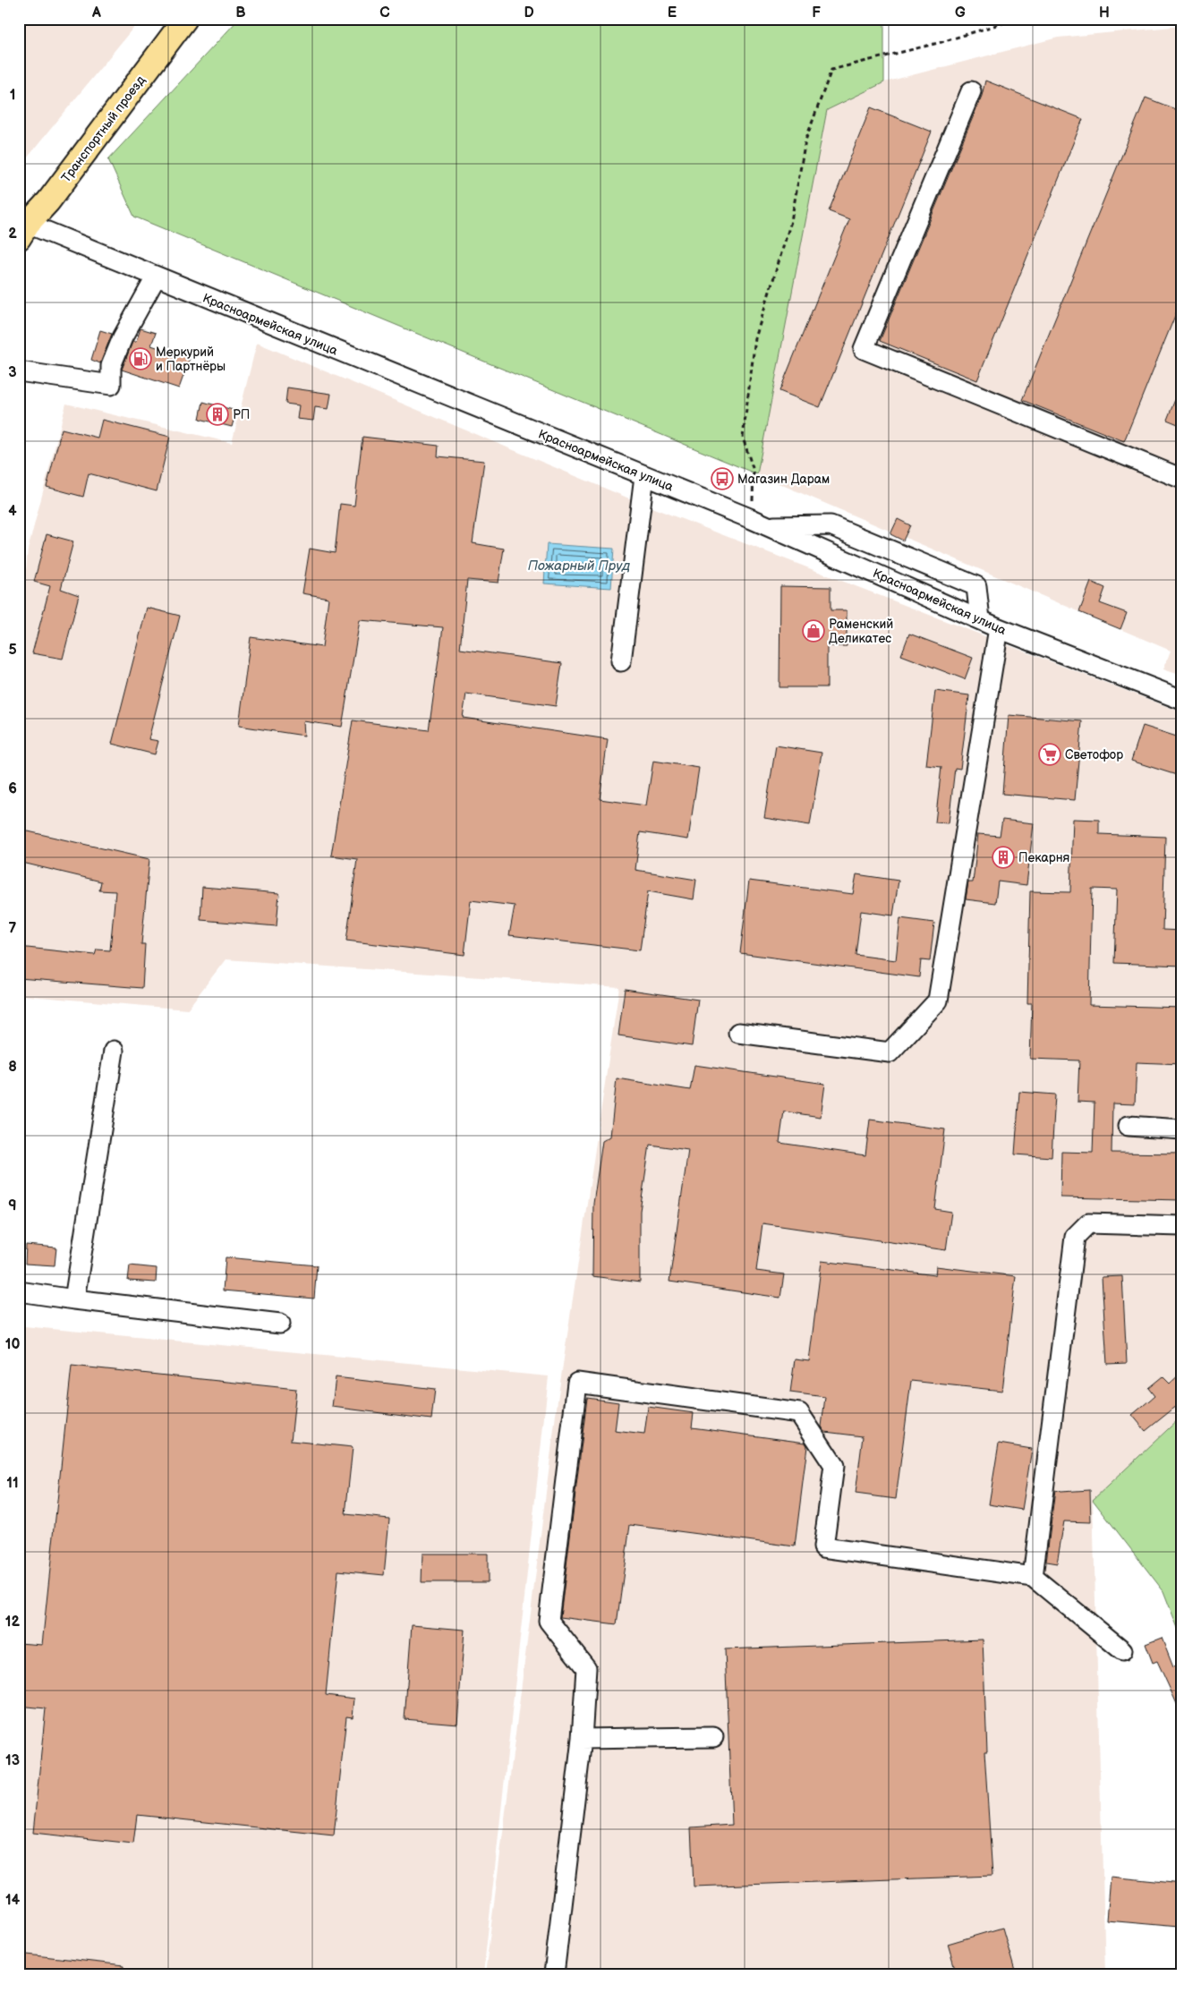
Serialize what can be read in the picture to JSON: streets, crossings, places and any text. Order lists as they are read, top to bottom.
{
  "streets": {
    "main road": ["Транспортный проезд"],
    "street": ["Красноармейская улица"]
  },
  "crossings": [
    ["Транспортный проезд", "Красноармейская улица"]
  ],
  "water": ["Пожарный Пруд"],
  "places": {
    "fuel station": ["Меркурий и Партнёры"],
    "building": ["РП", "Пекарня"],
    "bus stop": ["Магазин Дарам"],
    "shop": ["Раменский Деликатес"],
    "supermarket": ["Светофор"]
  },
  "grid": {
    "columns": [
      "A",
      "B",
      "C",
      "D",
      "E",
      "F",
      "G",
      "H"
    ],
    "rows": [
      "1",
      "2",
      "3",
      "4",
      "5",
      "6",
      "7",
      "8",
      "9",
      "10",
      "11",
      "12",
      "13",
      "14"
    ]
  }
}
